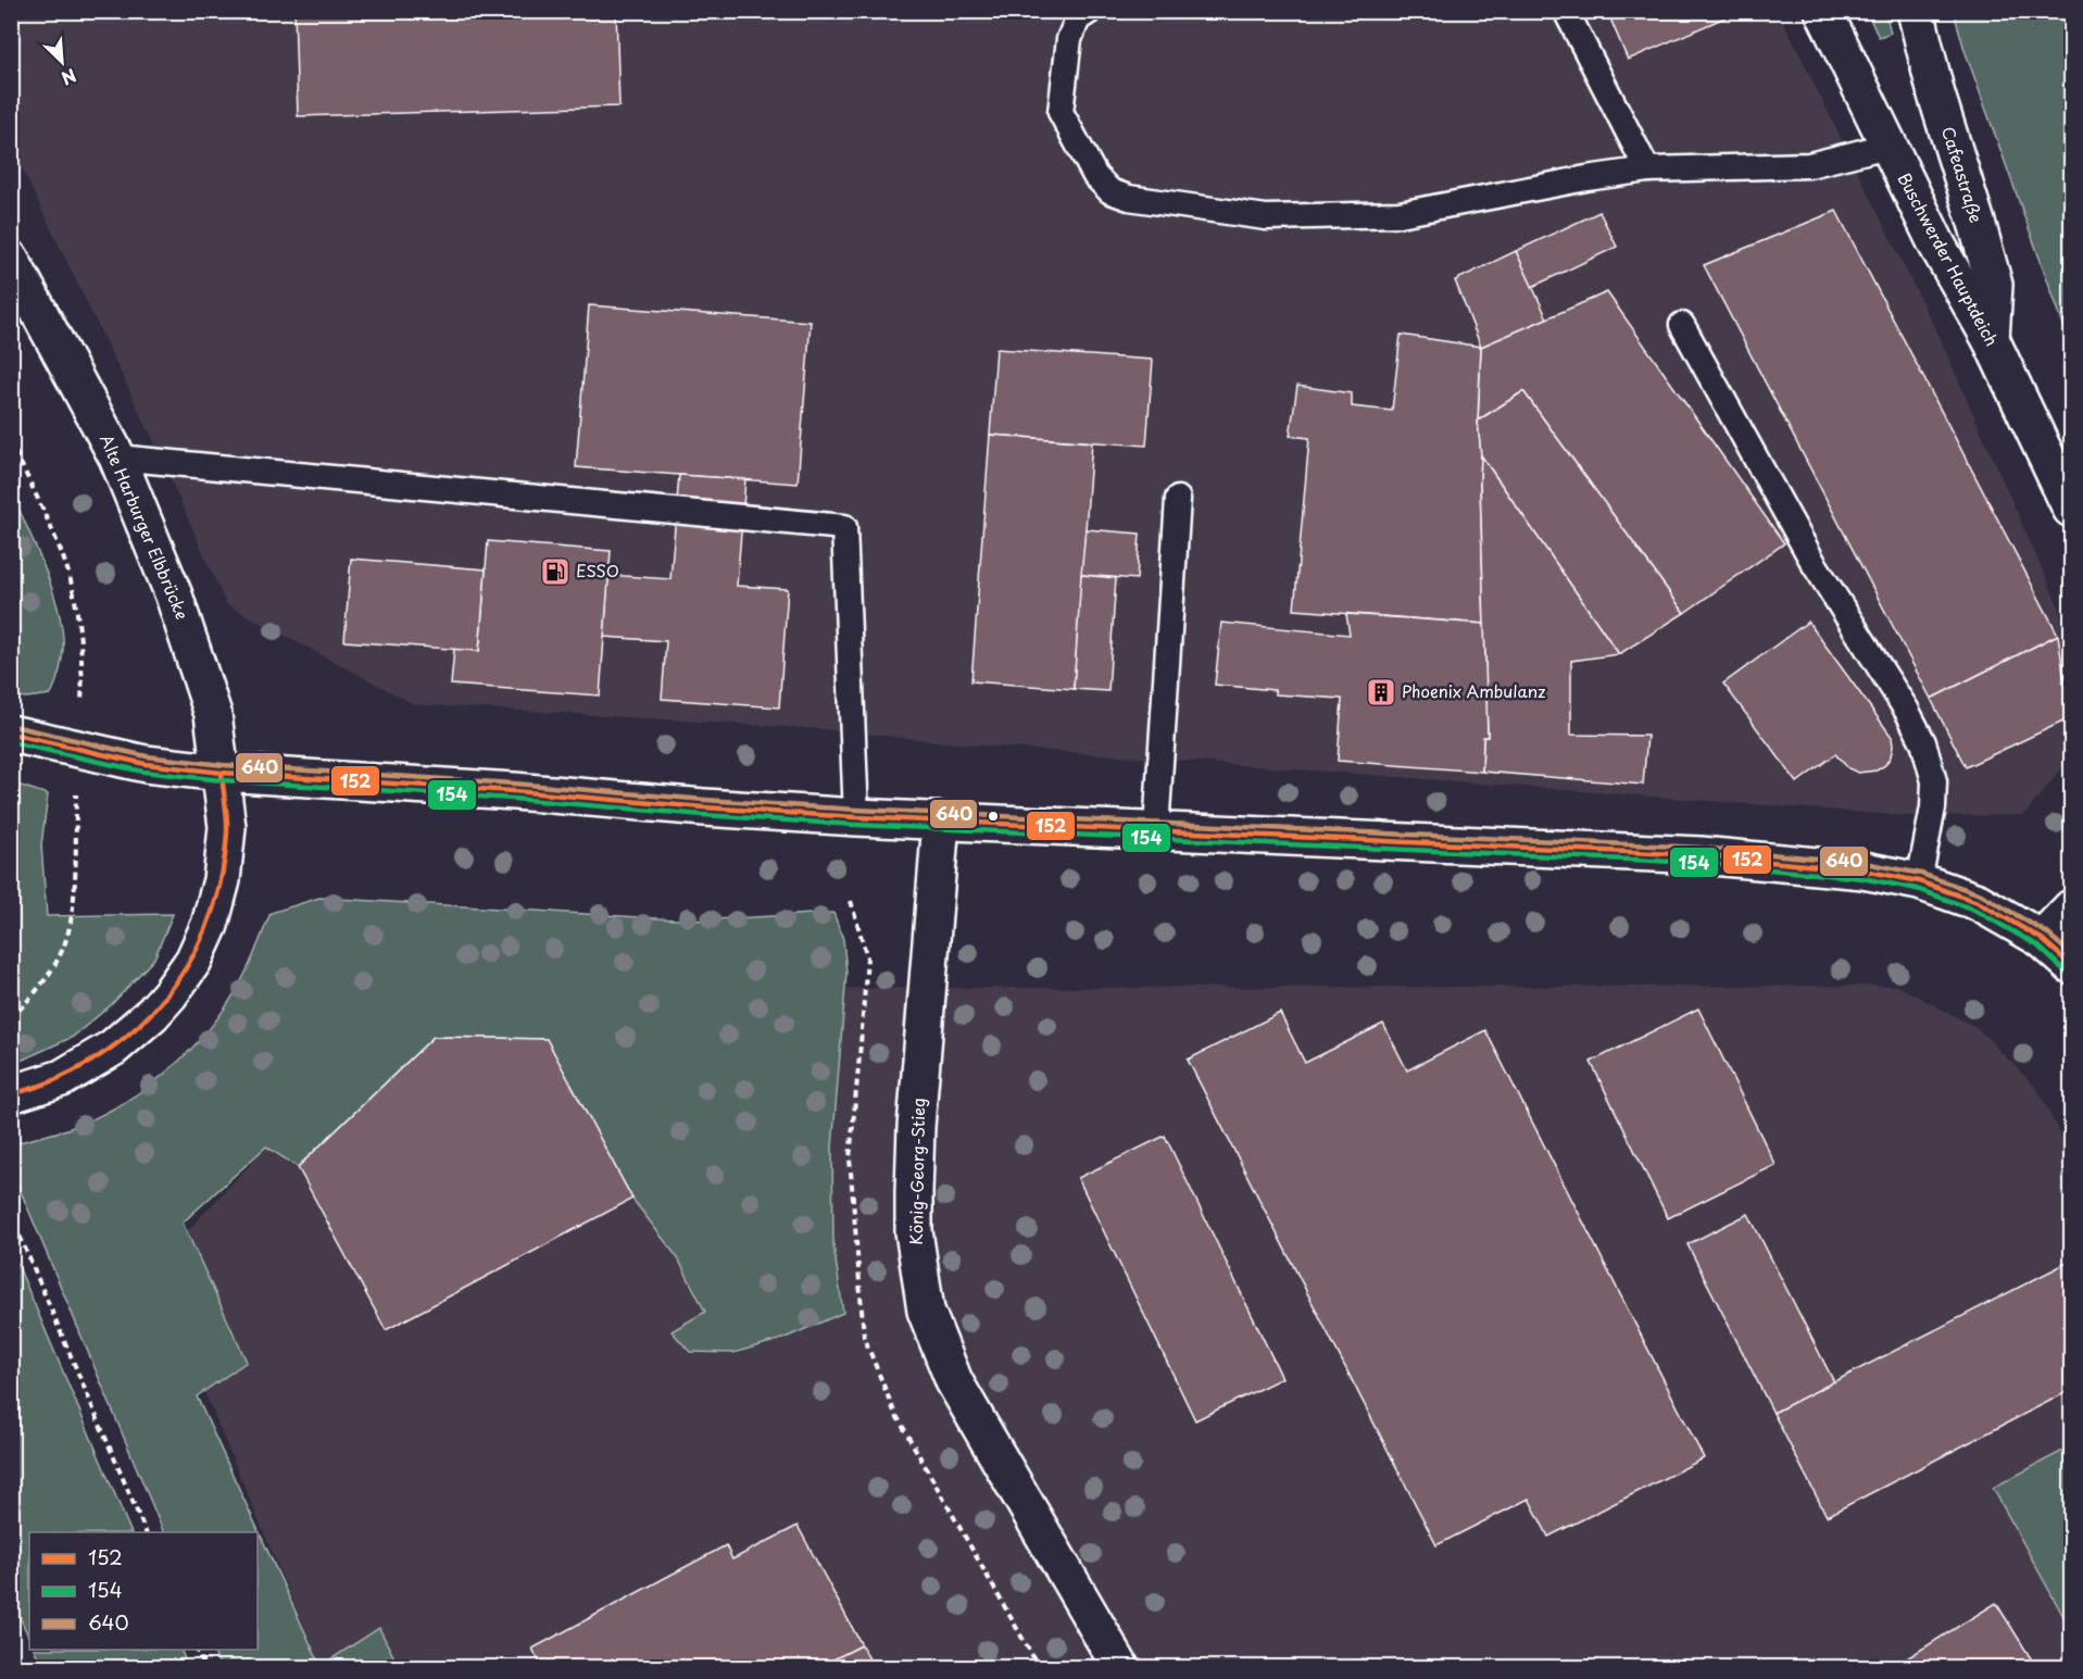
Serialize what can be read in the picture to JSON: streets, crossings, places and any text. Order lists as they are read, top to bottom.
{
  "streets": {
    "street": [
      "Cafeastraße",
      "Buschwerder Hauptdeich",
      "Alte Harburger Elbbrücke",
      "König-Georg-Stieg"
    ]
  },
  "crossings": [
    ["Cafeastraße", "Buschwerder Hauptdeich"]
  ],
  "places": {
    "fuel station": ["ESSO"],
    "building": ["Phoenix Ambulanz"]
  },
  "lines": ["transit line 640", "transit line 152", "transit line 154"],
  "legend": ["152", "154", "640"],
  "north": "bottom right"
}
